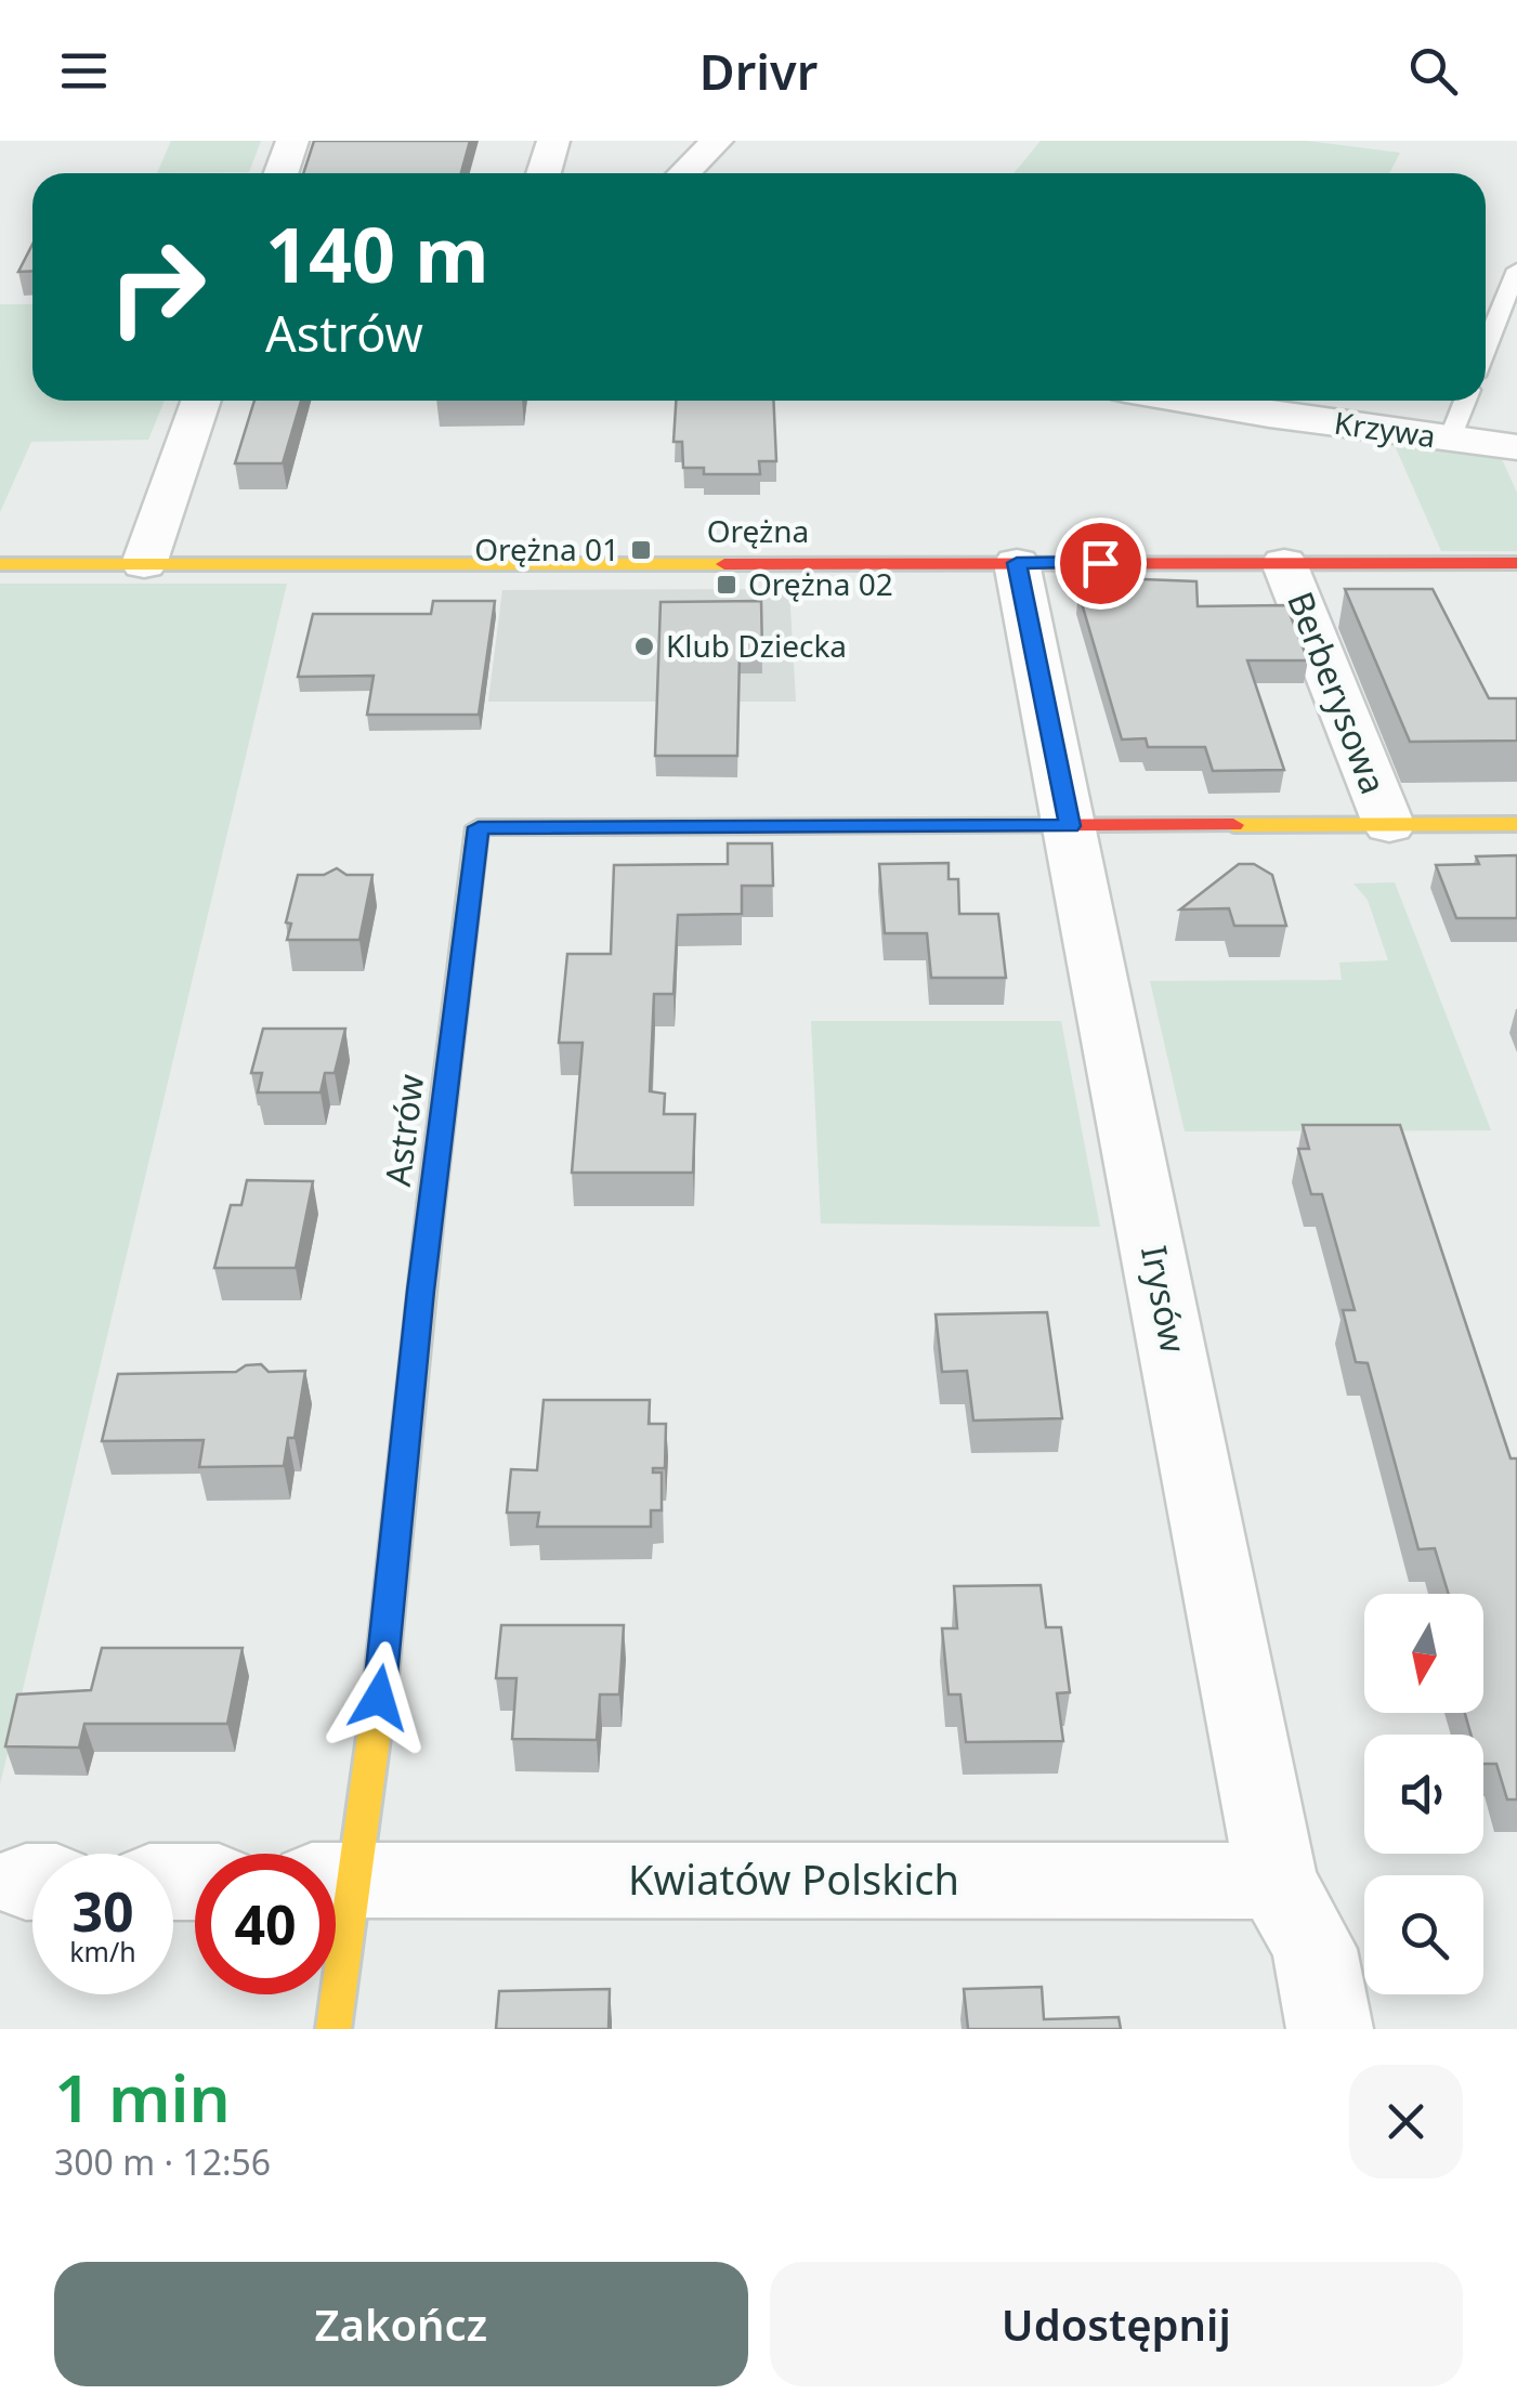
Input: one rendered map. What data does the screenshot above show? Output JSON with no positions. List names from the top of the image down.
{
  "streets": {
    "street": [
      "Krzywa",
      "Orężna",
      "Berberysowa",
      "Astrów",
      "Irysów",
      "Kwiatów Polskich"
    ]
  },
  "crossings": [
    ["Orężna", "Berberysowa"],
    ["Orężna", "Irysów"],
    ["Astrów", "Irysów"],
    ["Irysów", "Kwiatów Polskich"]
  ],
  "places": {
    "transit": ["Orężna 01", "Orężna 02"],
    "other": ["Klub Dziecka"]
  },
  "north": "bottom",
  "page": {
    "header": "Drivr",
    "turn": ["140 m", "Astrów"],
    "speed": "30 km/h",
    "limit": "40",
    "heading": ["1 min", "300 m · 12:56"],
    "buttons": ["Zakończ", "Udostępnij"]
  }
}
